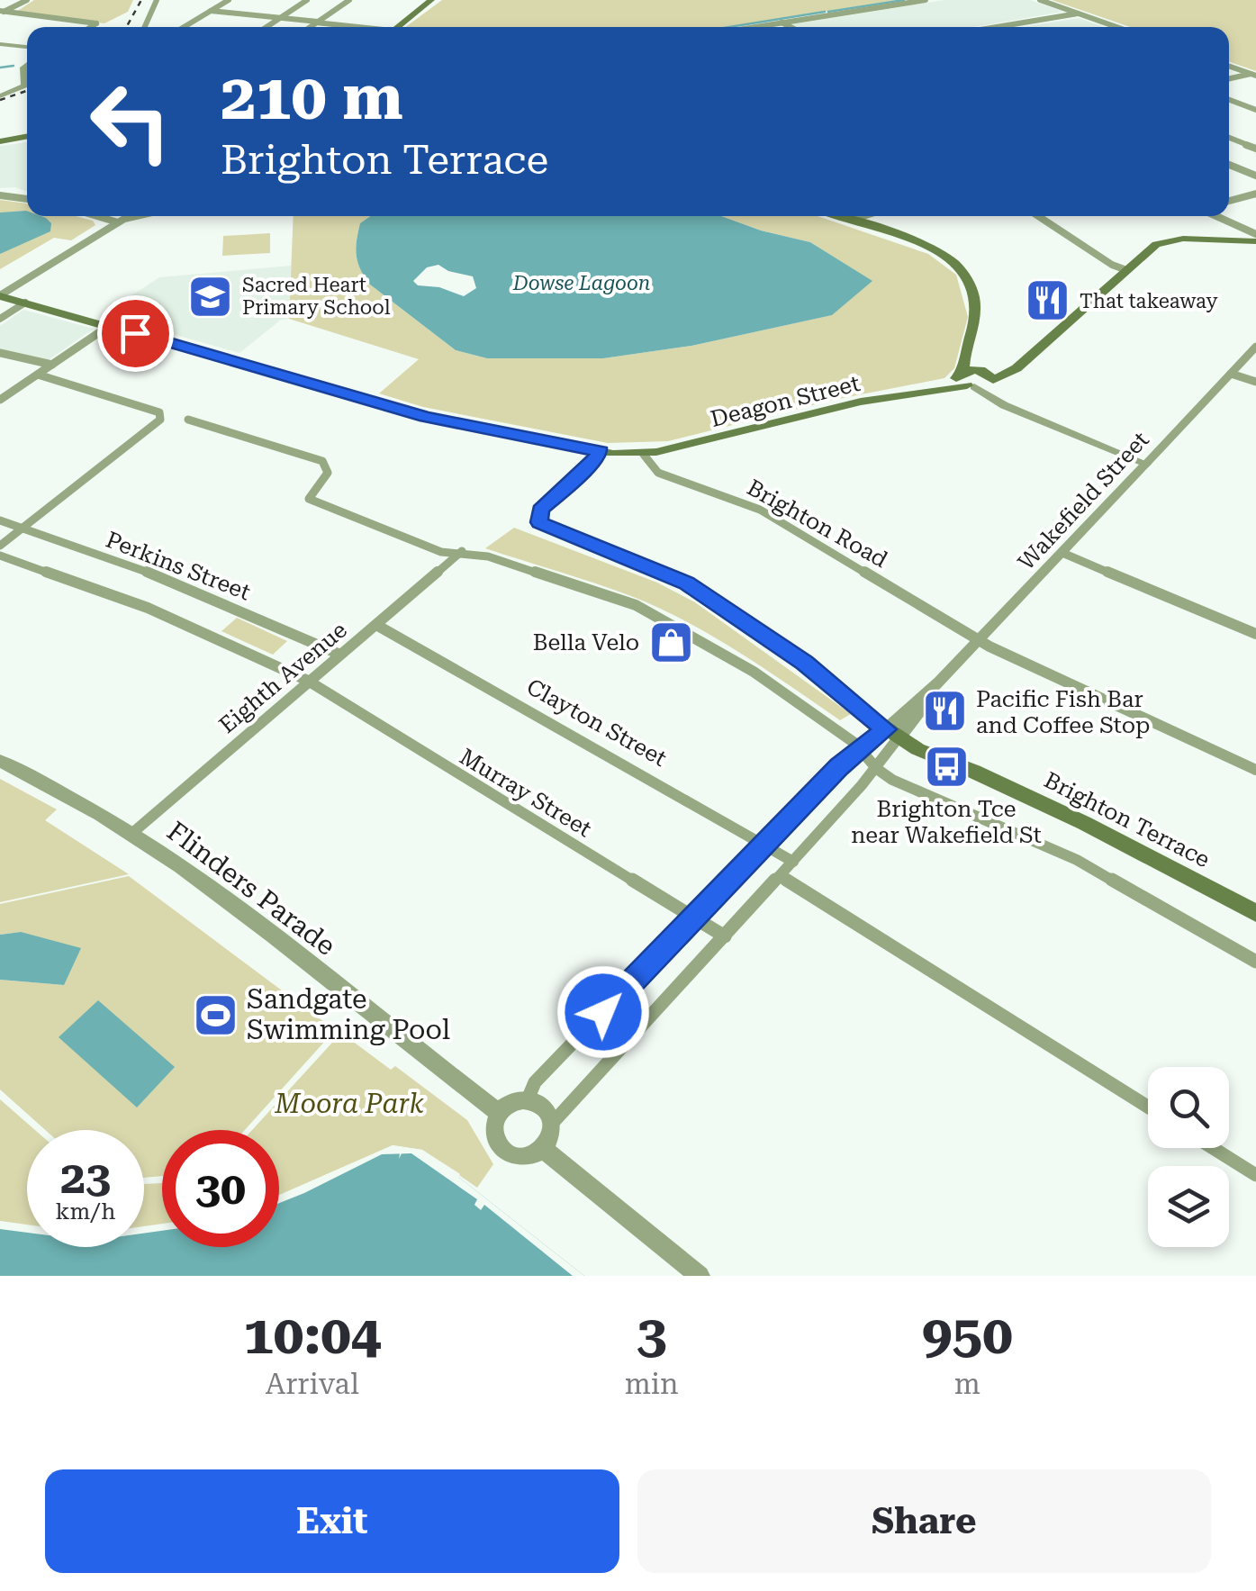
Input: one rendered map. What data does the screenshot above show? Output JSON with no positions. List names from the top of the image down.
{
  "streets": {
    "main road": ["Deagon Street", "Brighton Terrace"],
    "street": [
      "Wakefield Street",
      "Brighton Road",
      "Perkins Street",
      "Eighth Avenue",
      "Clayton Street",
      "Murray Street",
      "Flinders Parade"
    ]
  },
  "crossings": [
    ["Deagon Street", "Brighton Road"],
    ["Wakefield Street", "Brighton Road"],
    ["Wakefield Street", "Brighton Terrace"],
    ["Perkins Street", "Eighth Avenue"],
    ["Eighth Avenue", "Clayton Street"],
    ["Eighth Avenue", "Murray Street"],
    ["Eighth Avenue", "Flinders Parade"]
  ],
  "water": ["Dowse Lagoon"],
  "parks": ["Moora Park"],
  "places": {
    "school or university": ["Sacred Heart Primary School"],
    "restaurant": ["That takeaway", "Pacific Fish Bar and Coffee Stop"],
    "shop": ["Bella Velo"],
    "bus stop": ["Brighton Tce near Wakefield St"],
    "sports": ["Sandgate Swimming Pool"]
  },
  "page": {
    "turn": ["210 m", "Brighton Terrace"],
    "speed": "23 km/h",
    "limit": "30",
    "eta": [
      "10:04",
      "Arrival",
      "3",
      "min",
      "950",
      "m"
    ],
    "buttons": ["Exit", "Share"]
  }
}
